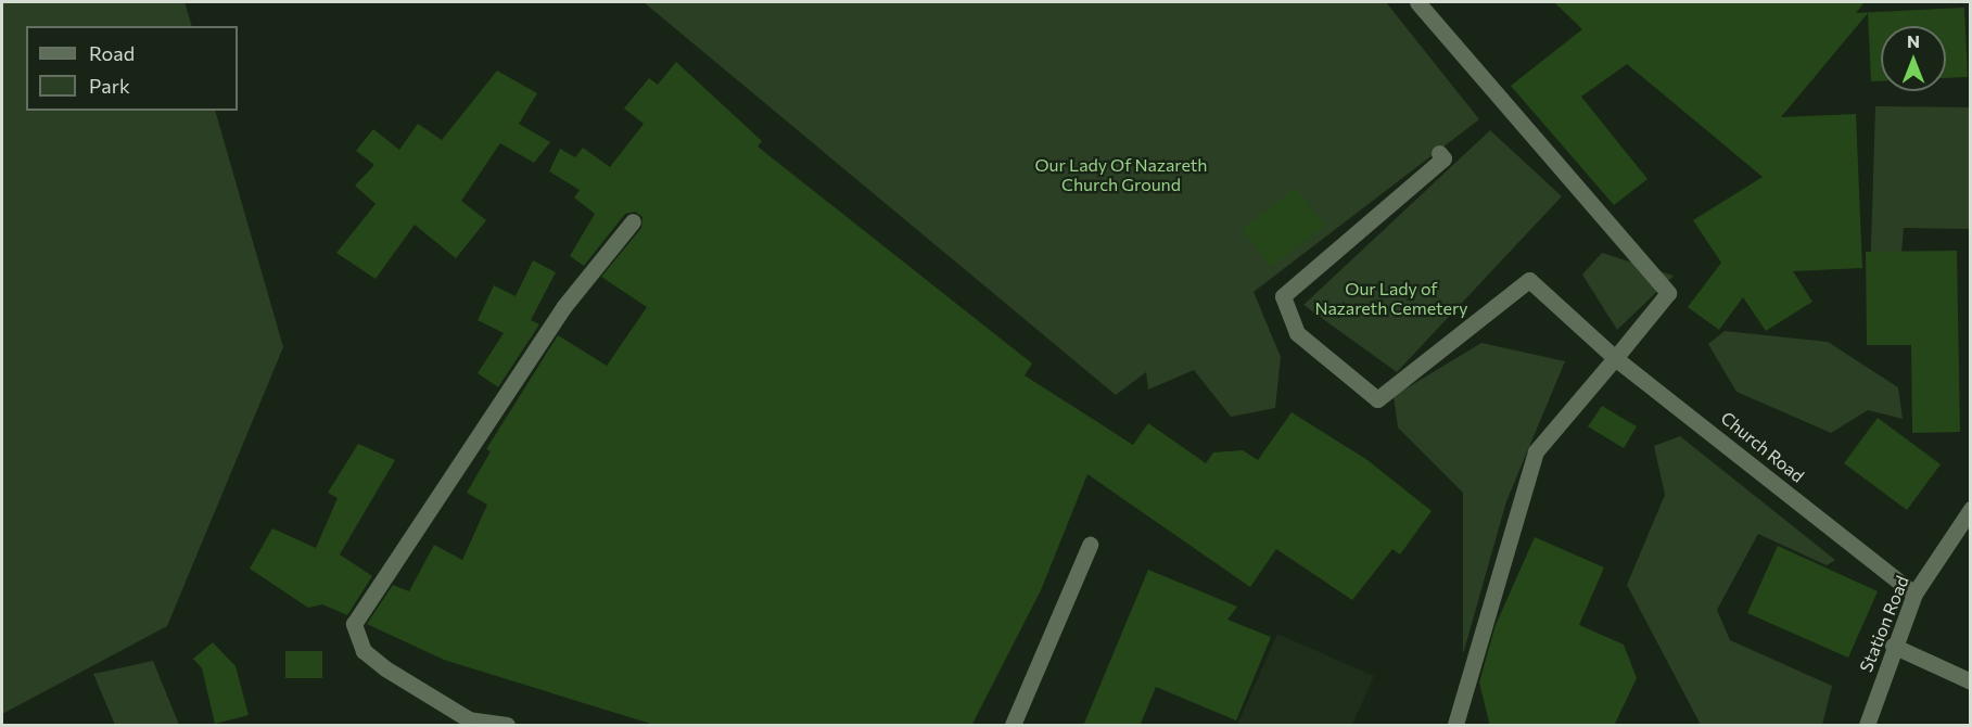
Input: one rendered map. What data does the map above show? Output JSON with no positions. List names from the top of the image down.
{
  "streets": {
    "street": ["Church Road", "Station Road"]
  },
  "crossings": [
    ["Church Road", "Station Road"]
  ],
  "parks": ["Our Lady Of Nazareth Church Ground", "Our Lady of Nazareth Cemetery"],
  "legend": ["Road", "Park"],
  "north": "top"
}
